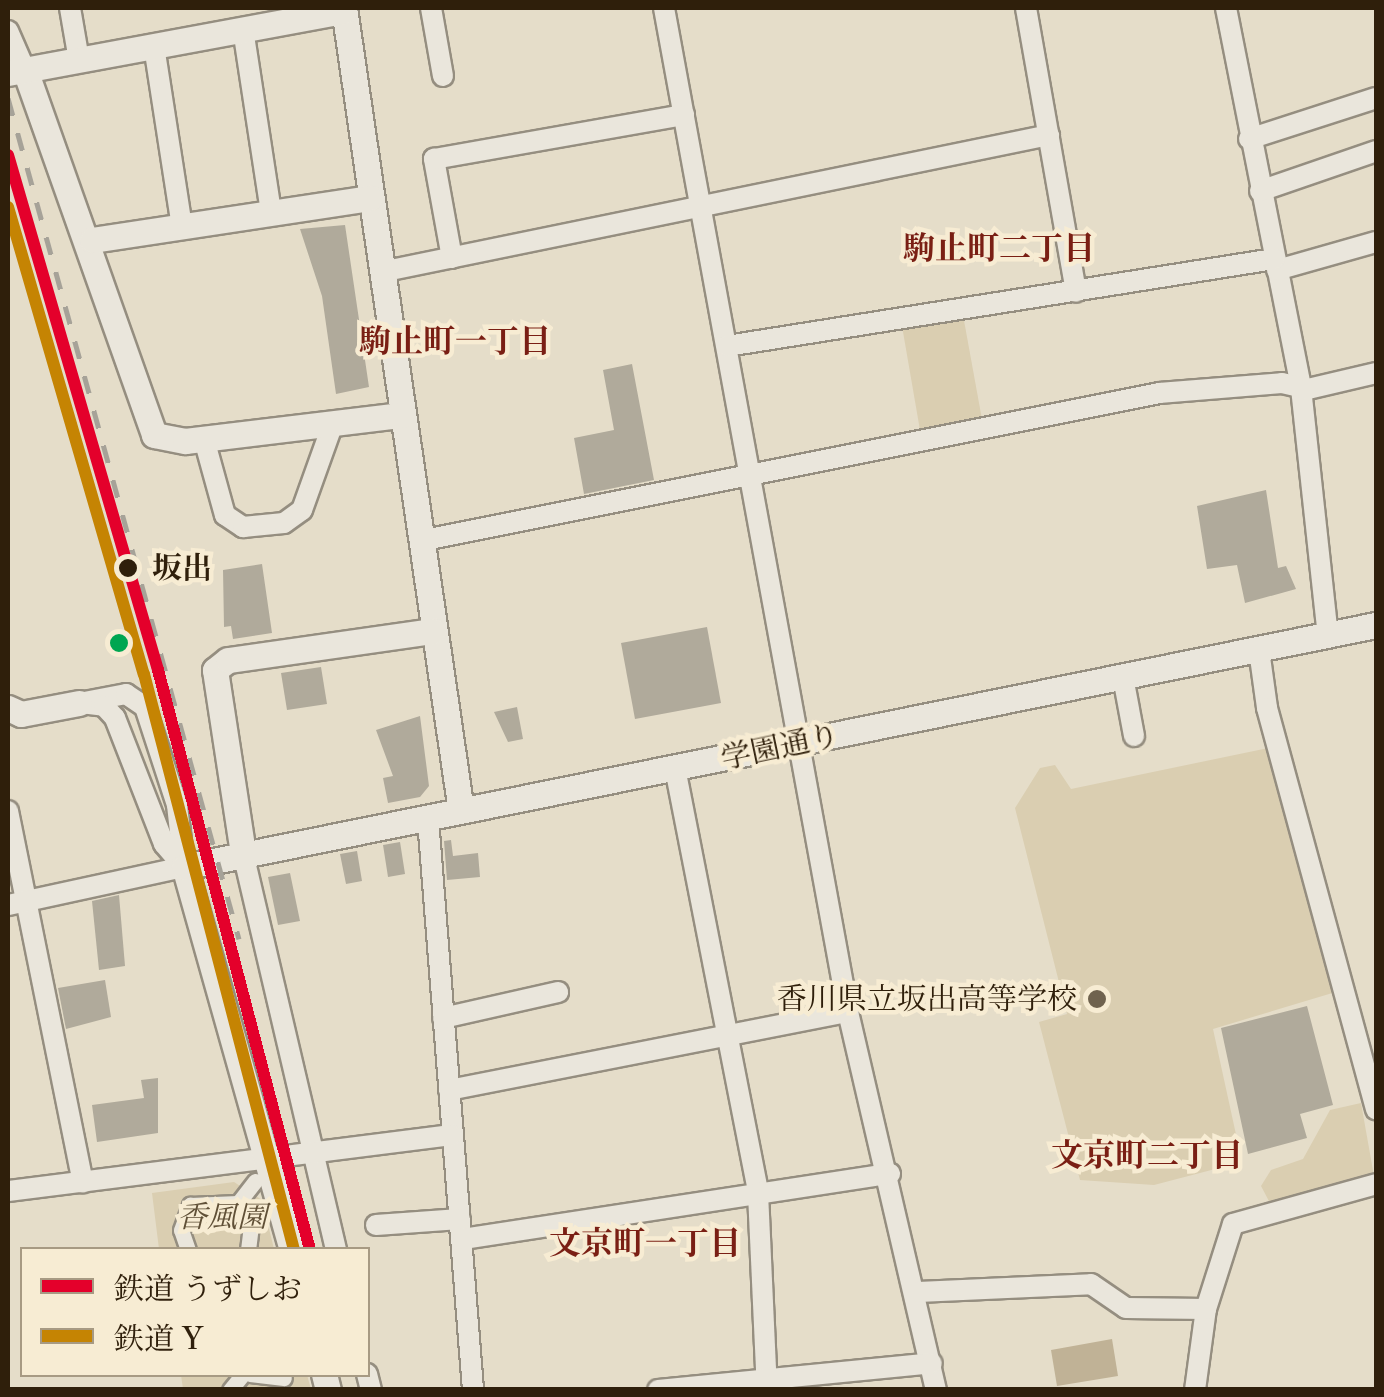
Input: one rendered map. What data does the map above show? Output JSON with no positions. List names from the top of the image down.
{
  "streets": {
    "street": ["学園通り"]
  },
  "districts": [
    "駒止町二丁目",
    "駒止町一丁目",
    "文京町二丁目",
    "文京町一丁目"
  ],
  "parks": ["香風園"],
  "places": ["坂出", "香川県立坂出高等学校"],
  "lines": ["rail line うずしお", "rail line Y"],
  "legend": ["鉄道 うずしお", "鉄道 Y"]
}
